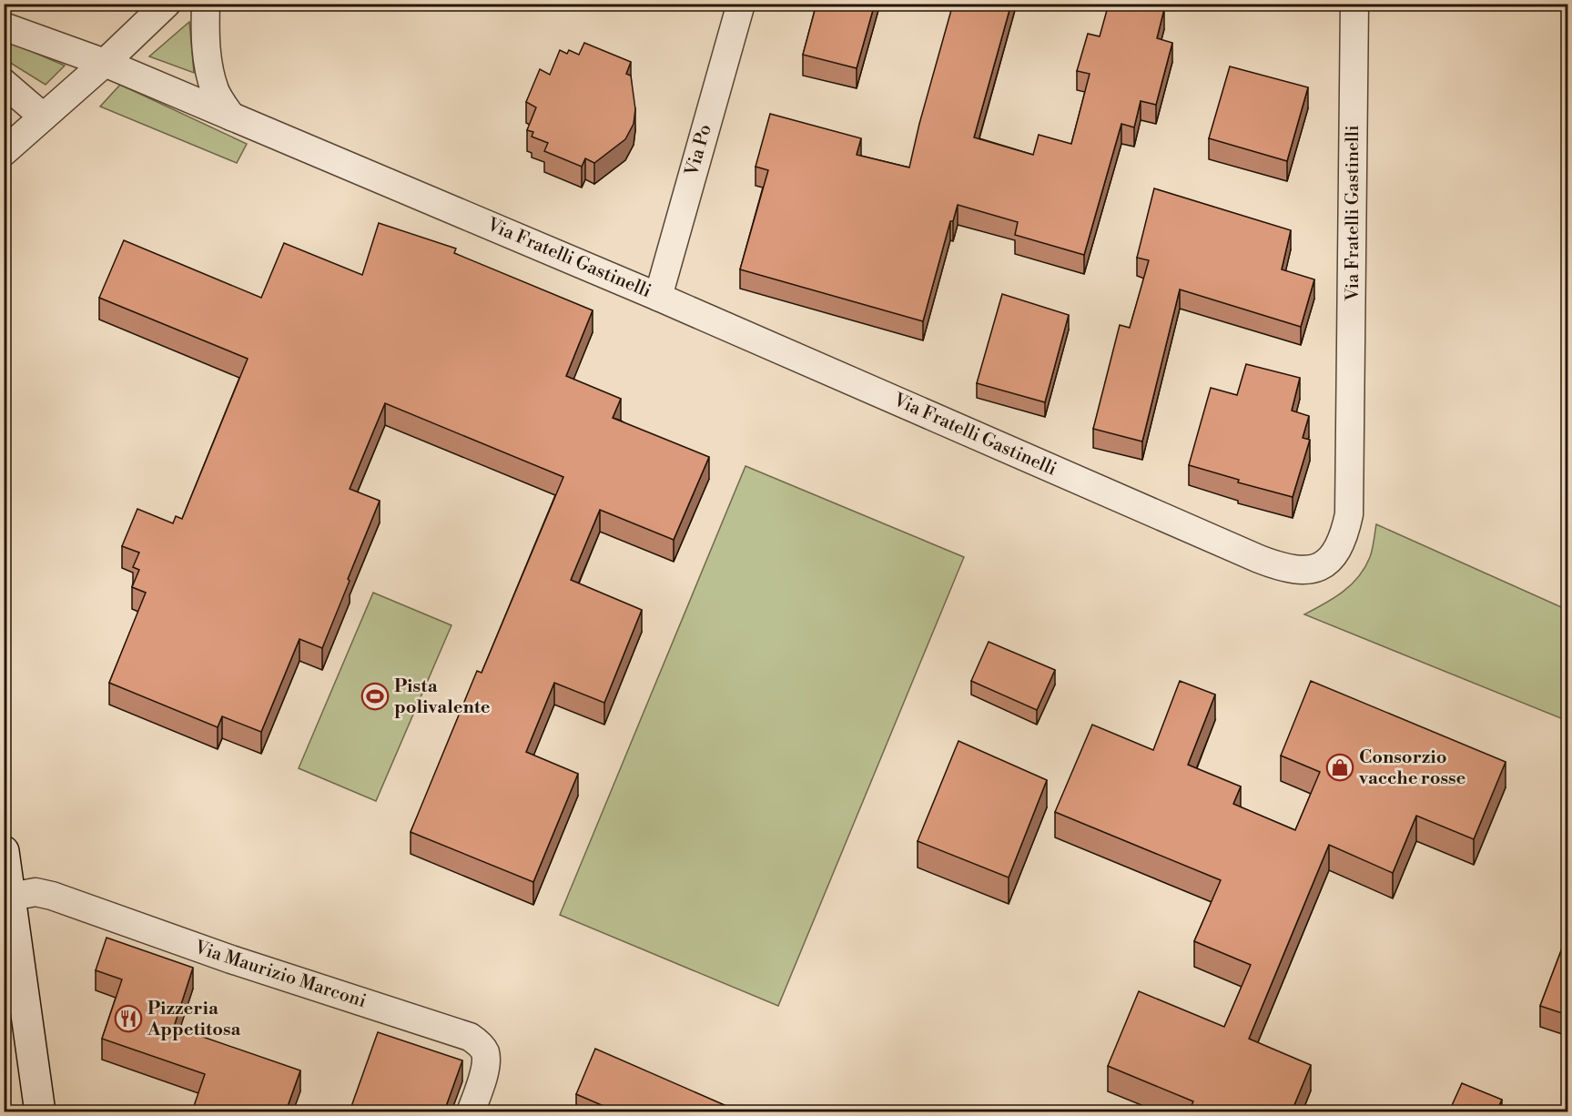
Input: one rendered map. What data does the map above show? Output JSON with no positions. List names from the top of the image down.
{
  "streets": {
    "street": ["Via Po", "Via Fratelli Gastinelli", "Via Maurizio Marconi"]
  },
  "crossings": [
    ["Via Po", "Via Fratelli Gastinelli"]
  ],
  "places": {
    "sports": ["Pista polivalente"],
    "shop": ["Consorzio vacche rosse"],
    "restaurant": ["Pizzeria Appetitosa"]
  }
}
